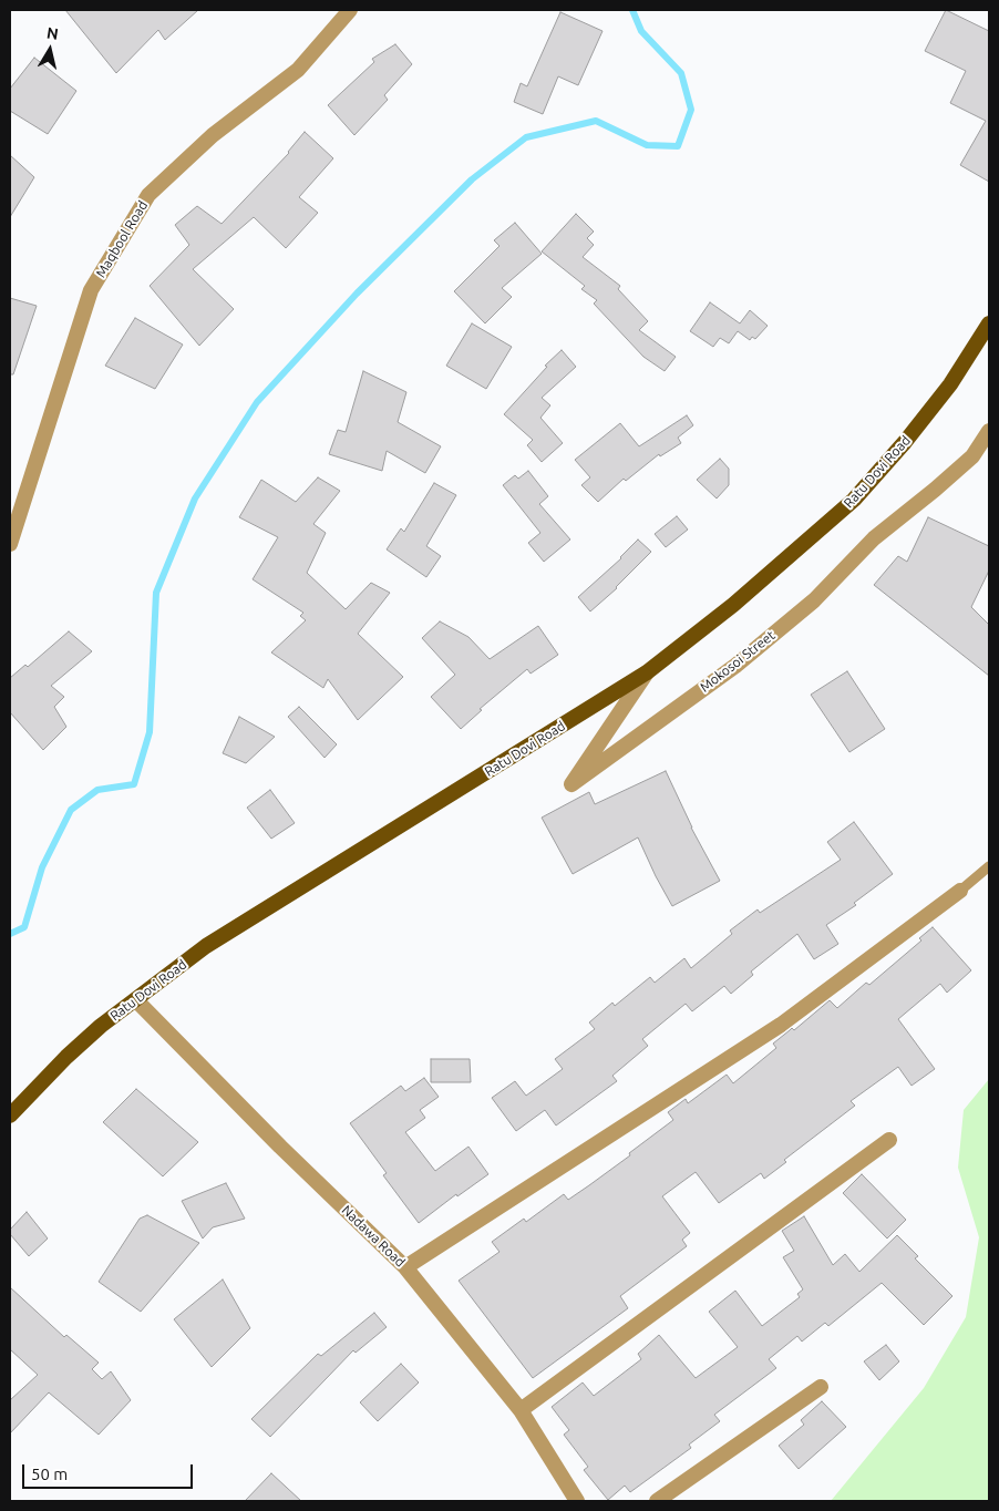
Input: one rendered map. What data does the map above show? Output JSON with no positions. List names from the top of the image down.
{
  "streets": {
    "main road": ["Ratu Dovi Road"],
    "street": ["Maqbool Road", "Mokosoi Street", "Nadawa Road"]
  },
  "crossings": [
    ["Ratu Dovi Road", "Mokosoi Street"],
    ["Ratu Dovi Road", "Nadawa Road"]
  ],
  "scale_bar": "50 m",
  "north": "top"
}
